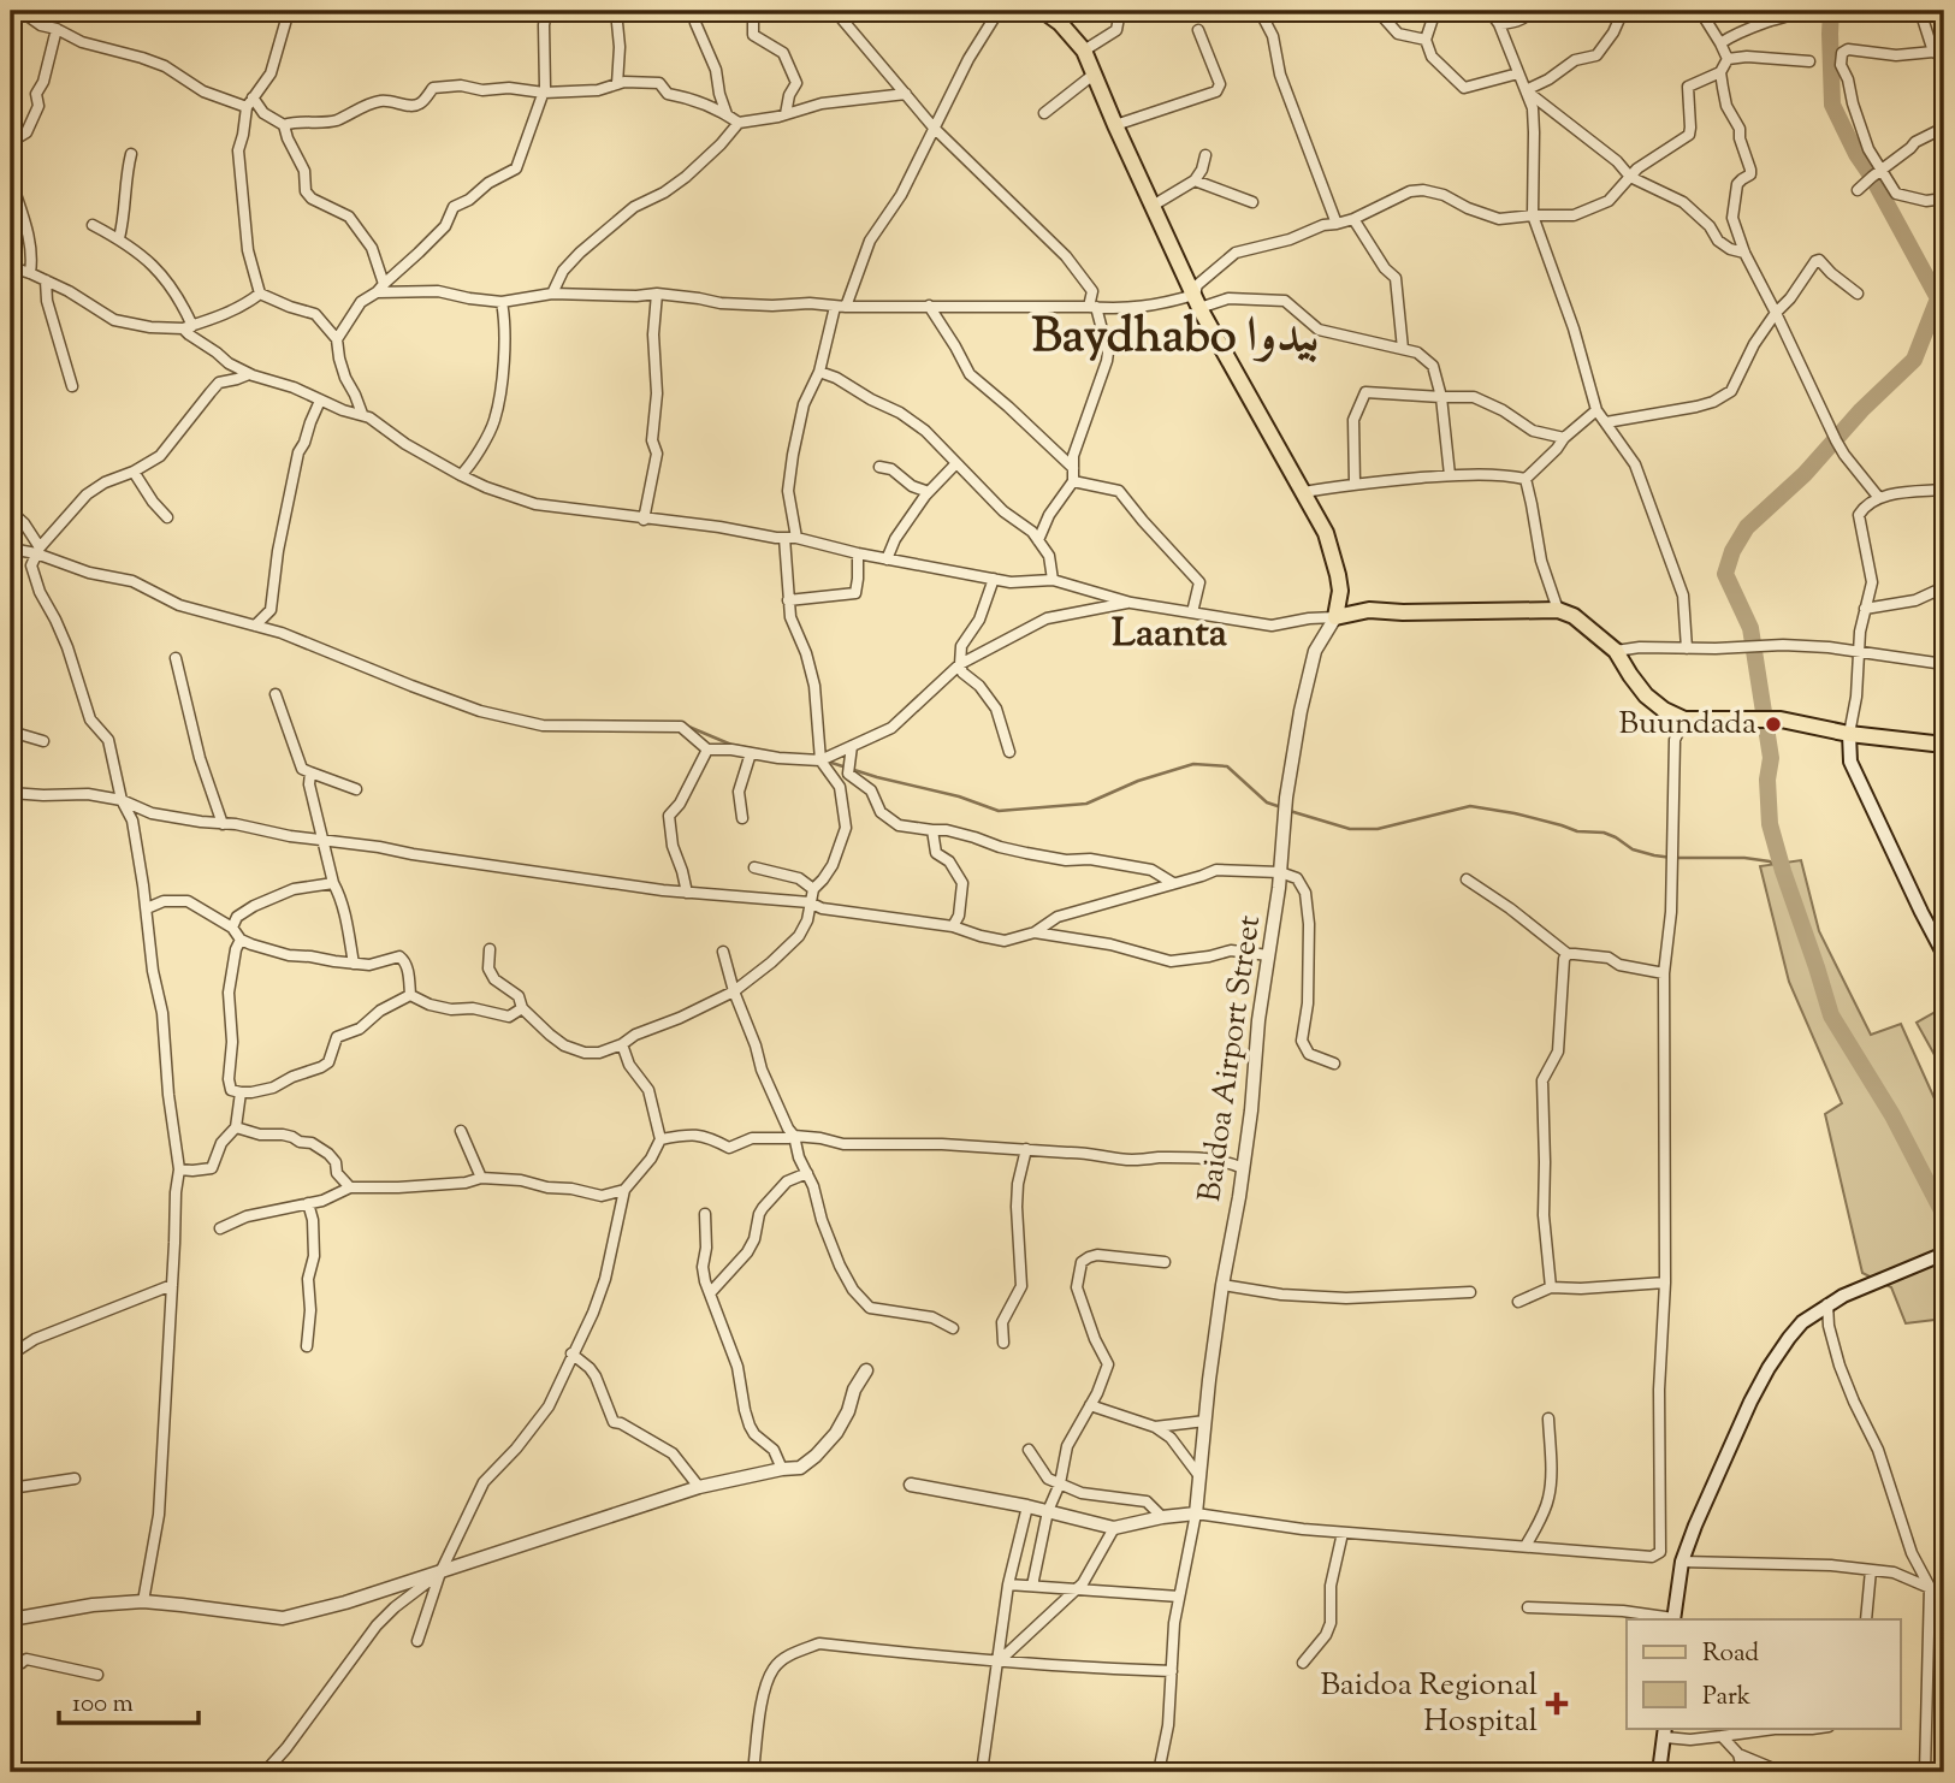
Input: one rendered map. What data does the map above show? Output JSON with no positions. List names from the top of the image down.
{
  "streets": {
    "street": ["Baidoa Airport Street"]
  },
  "districts": ["Baydhabo بيدوا", "Laanta"],
  "places": {
    "other": ["Buundada"],
    "health": ["Baidoa Regional Hospital"]
  },
  "legend": ["Road", "Park"],
  "scale_bar": "100 m"
}
